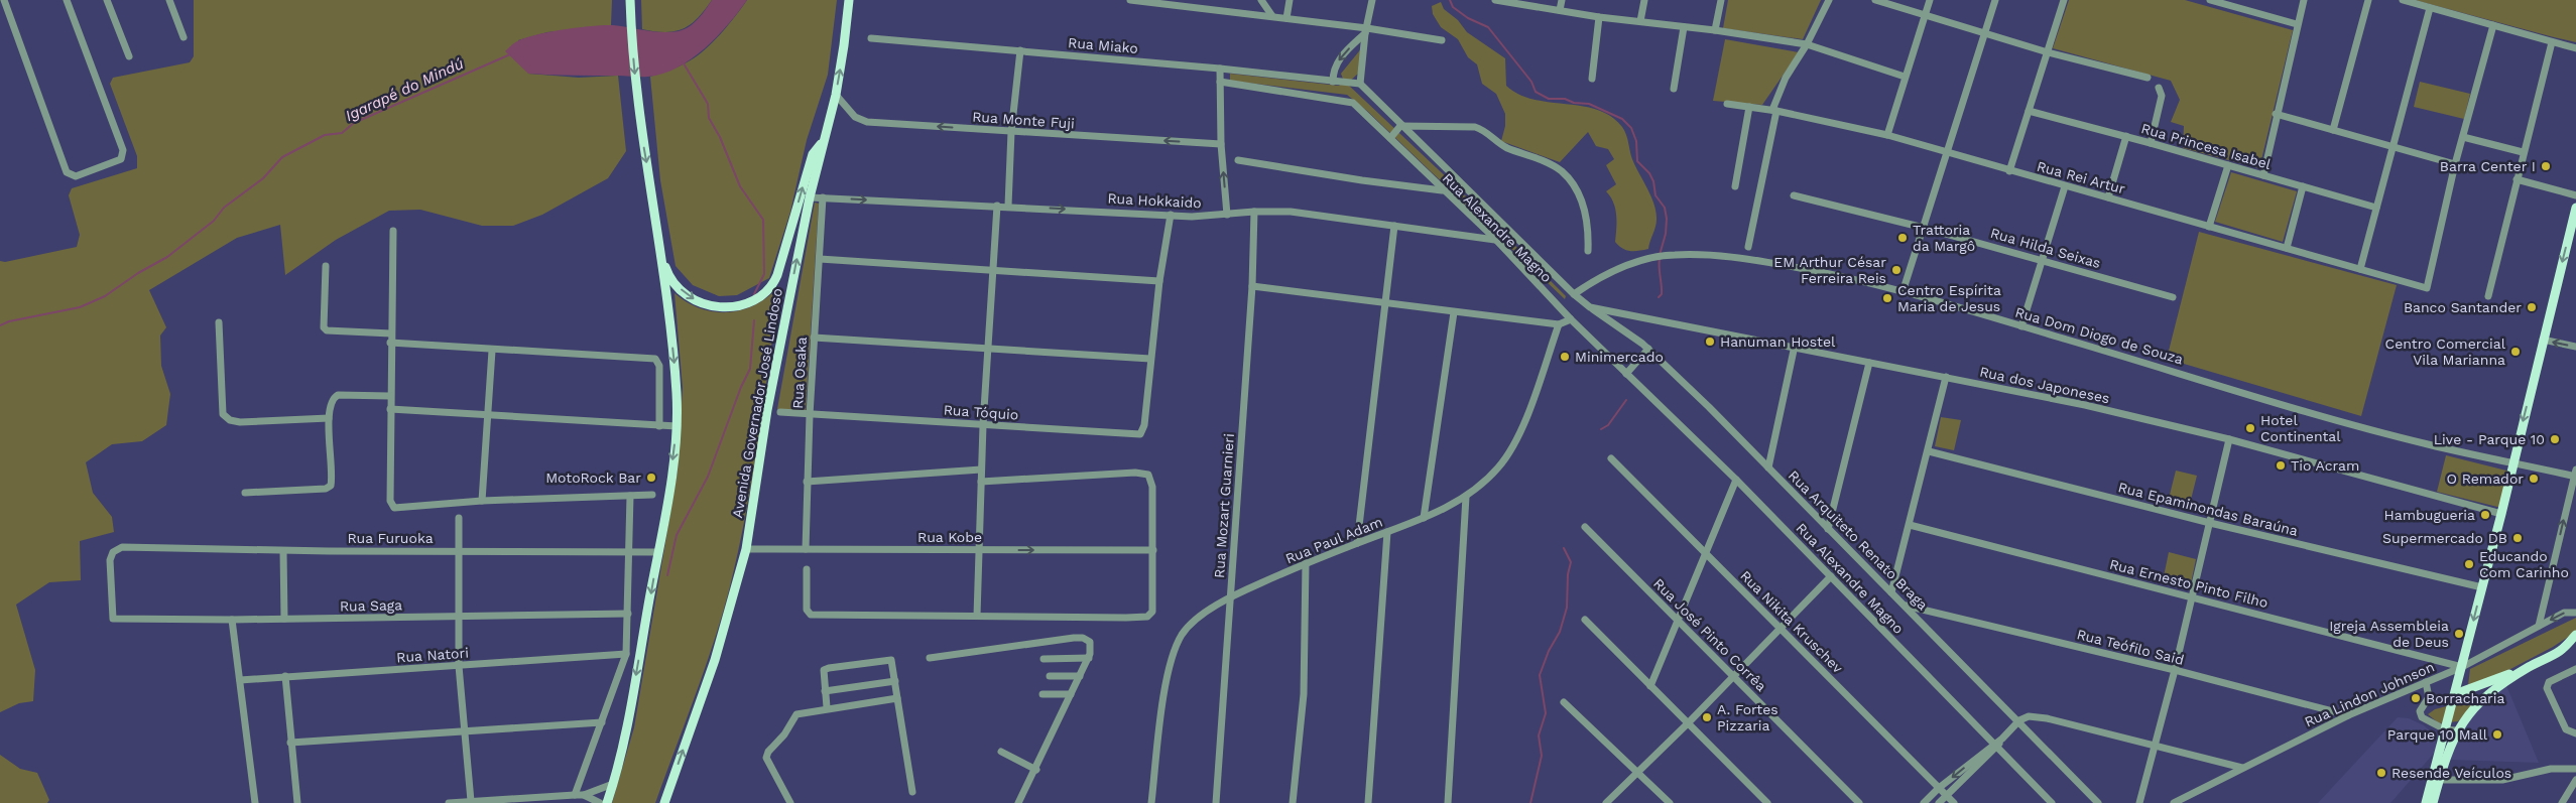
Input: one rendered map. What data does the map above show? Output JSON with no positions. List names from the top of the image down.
{
  "streets": {
    "main road": ["Avenida Governador José Lindoso"],
    "street": [
      "Rua Miako",
      "Rua Monte Fuji",
      "Rua Princesa Isabel",
      "Rua Rei Artur",
      "Rua Hokkaido",
      "Rua Alexandre Magno",
      "Rua Hilda Seixas",
      "Rua Dom Diogo de Souza",
      "Rua Osaka",
      "Rua dos Japoneses",
      "Rua Tóquio",
      "Rua Mozart Guarnieri",
      "Rua Epaminondas Baraúna",
      "Rua Kobe",
      "Rua Furuoka",
      "Rua Paul Adam",
      "Rua Arquiteto Renato Braga",
      "Rua Ernesto Pinto Filho",
      "Rua Saga",
      "Rua Nikita Kruschev",
      "Rua José Pinto Corrêa",
      "Rua Teófilo Said",
      "Rua Natori",
      "Rua Lindon Johnson"
    ]
  },
  "crossings": [
    ["Rua Monte Fuji", "Avenida Governador José Lindoso"],
    ["Rua Hokkaido", "Rua Alexandre Magno"],
    ["Rua Hokkaido", "Rua Osaka"],
    ["Rua Hokkaido", "Avenida Governador José Lindoso"],
    ["Rua Hokkaido", "Rua Mozart Guarnieri"],
    ["Rua Dom Diogo de Souza", "Rua dos Japoneses"],
    ["Rua Osaka", "Rua Tóquio"],
    ["Rua Osaka", "Rua Kobe"],
    ["Rua dos Japoneses", "Rua Arquiteto Renato Braga"],
    ["Avenida Governador José Lindoso", "Rua Kobe"],
    ["Rua Mozart Guarnieri", "Rua Paul Adam"],
    ["Rua Furuoka", "Rua Saga"],
    ["Rua Arquiteto Renato Braga", "Rua Teófilo Said"],
    ["Rua Ernesto Pinto Filho", "Rua Lindon Johnson"],
    ["Rua Teófilo Said", "Rua Lindon Johnson"]
  ],
  "one_way": [
    "Rua Monte Fuji",
    "Rua Hokkaido",
    "Avenida Governador José Lindoso",
    "Rua Kobe"
  ],
  "water": ["Igarapé do Mindú"],
  "places": [
    "Barra Center I",
    "Trattoria da Margô",
    "EM Arthur César Ferreira Reis",
    "Centro Espírita Maria de Jesus",
    "Banco Santander",
    "Hanuman Hostel",
    "Centro Comercial Vila Marianna",
    "Minimercado",
    "Hotel Continental",
    "Live - Parque 10",
    "Tio Acram",
    "MotoRock Bar",
    "O Remador",
    "Hambugueria",
    "Supermercado DB",
    "Educando Com Carinho",
    "Igreja Assembleia de Deus",
    "Borracharia",
    "A. Fortes Pizzaria",
    "Parque 10 Mall",
    "Resende Veículos"
  ]
}
